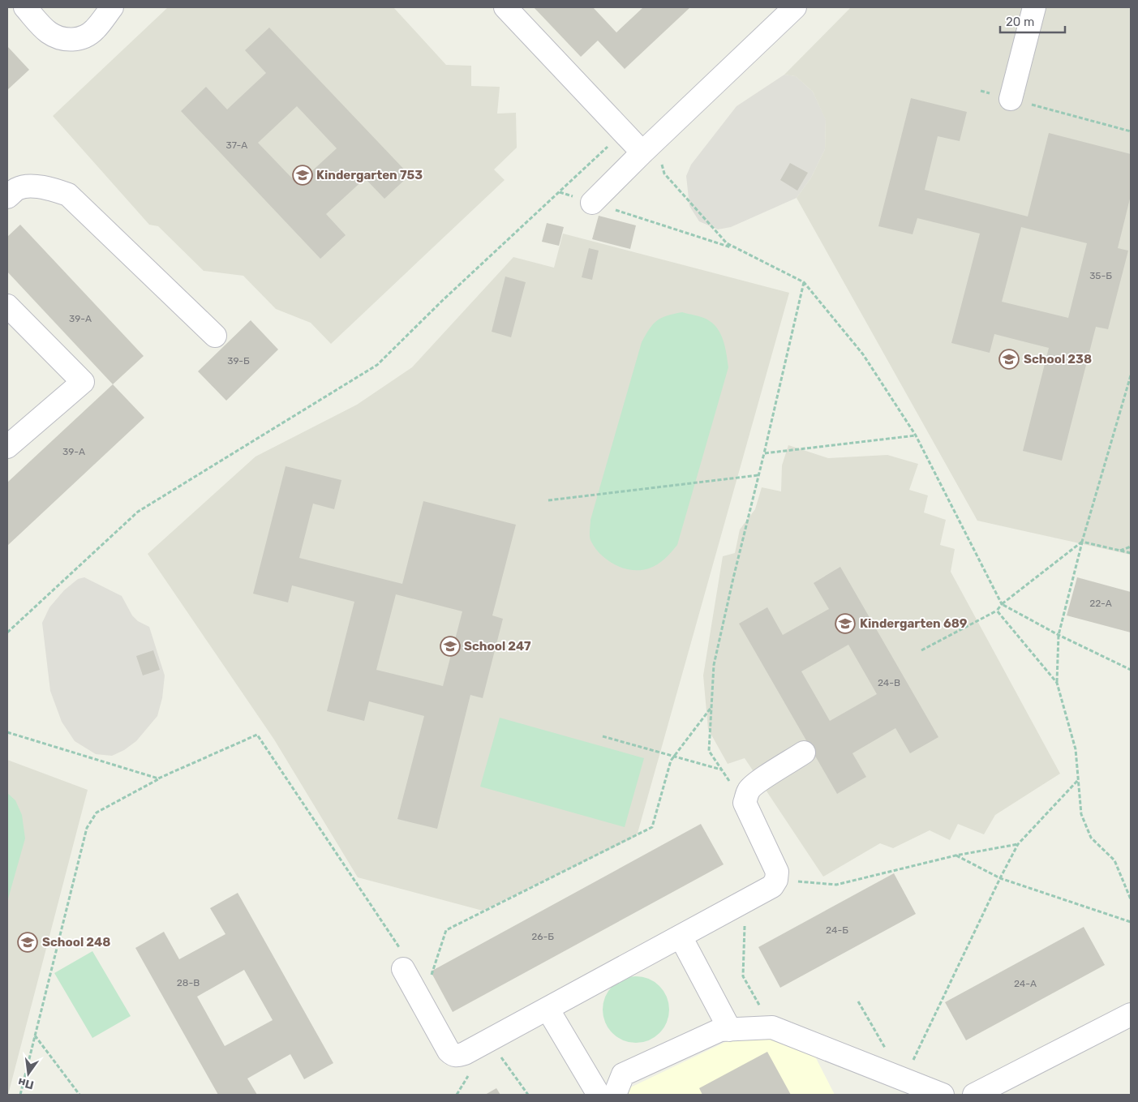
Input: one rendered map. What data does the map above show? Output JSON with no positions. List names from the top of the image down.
{
  "places": {
    "school or university": [
      "Kindergarten 753",
      "School 238",
      "Kindergarten 689",
      "School 247",
      "School 248"
    ]
  },
  "house_numbers": [
    "37-А",
    "35-Б",
    "39-А",
    "39-Б",
    "39-А",
    "22-А",
    "24-В",
    "24-Б",
    "26-Б",
    "28-В",
    "24-А"
  ],
  "scale_bar": "20 m",
  "north": "bottom"
}
